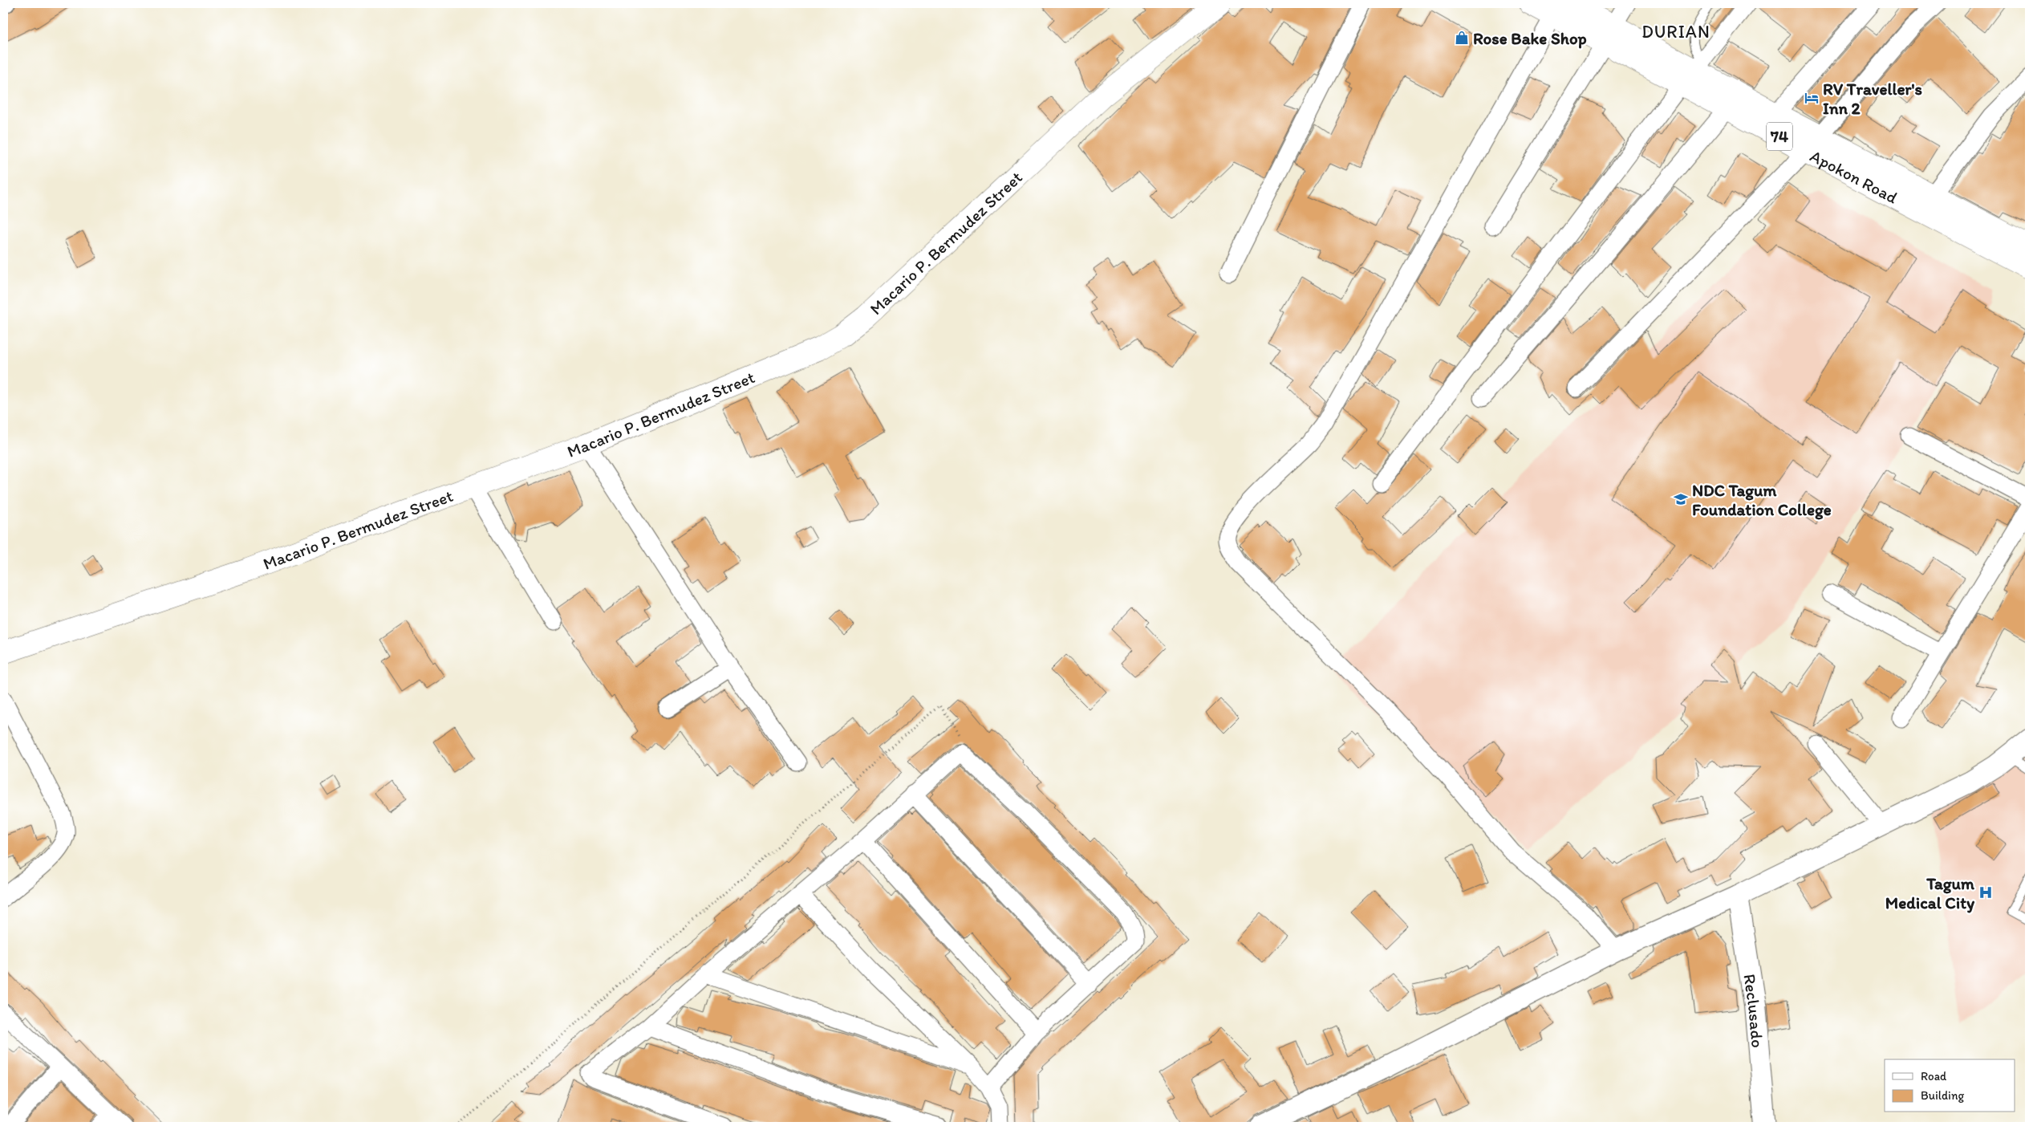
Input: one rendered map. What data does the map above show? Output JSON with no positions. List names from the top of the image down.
{
  "streets": {
    "main road": ["74", "Apokon Road", "Macario P. Bermudez Street"],
    "street": ["Reclusado"]
  },
  "districts": ["DURIAN"],
  "places": {
    "shop": ["Rose Bake Shop"],
    "hotel": ["RV Traveller's Inn 2"],
    "school or university": ["NDC Tagum Foundation College"],
    "hospital": ["Tagum Medical City"]
  },
  "legend": ["Road", "Building"]
}
